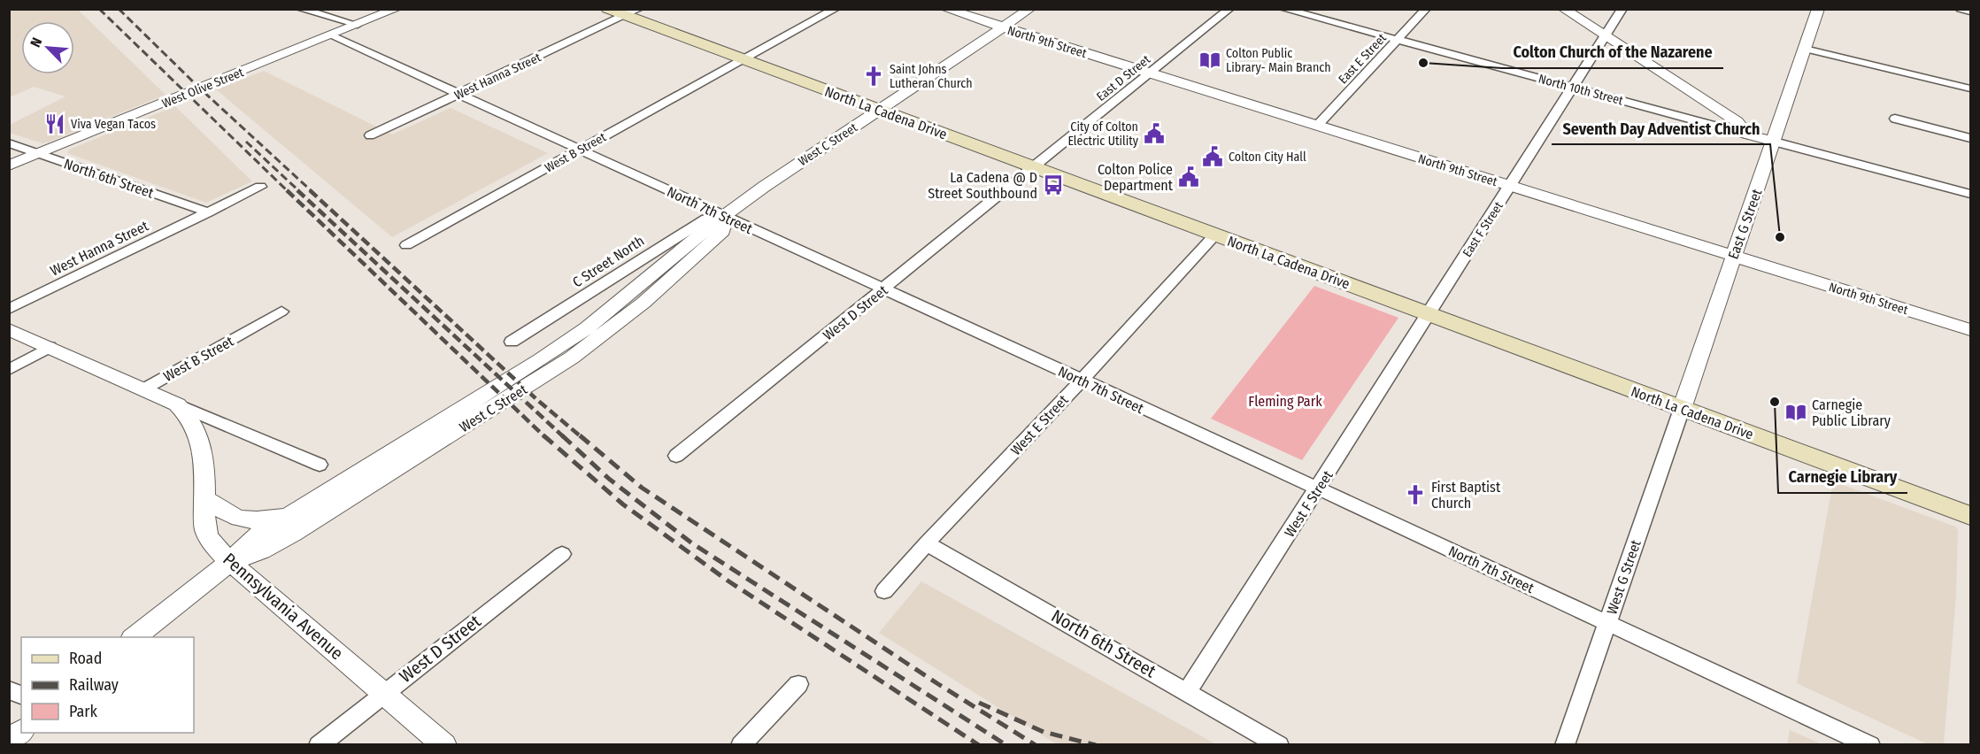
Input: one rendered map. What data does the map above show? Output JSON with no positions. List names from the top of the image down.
{
  "streets": {
    "main road": ["North La Cadena Drive"],
    "street": [
      "North 9th Street",
      "East E Street",
      "West Hanna Street",
      "East D Street",
      "West Olive Street",
      "North 10th Street",
      "West C Street",
      "West B Street",
      "North 6th Street",
      "North 7th Street",
      "East G Street",
      "East F Street",
      "C Street North",
      "West D Street",
      "West E Street",
      "West F Street",
      "West G Street",
      "Pennsylvania Avenue"
    ]
  },
  "crossings": [
    ["North 9th Street", "East E Street"],
    ["North 9th Street", "East D Street"],
    ["North 9th Street", "West C Street"],
    ["North 9th Street", "East G Street"],
    ["North 9th Street", "East F Street"],
    ["East E Street", "North 10th Street"],
    ["West Hanna Street", "North La Cadena Drive"],
    ["West Hanna Street", "North 6th Street"],
    ["West Hanna Street", "North 7th Street"],
    ["East D Street", "North La Cadena Drive"],
    ["East D Street", "West D Street"],
    ["West Olive Street", "North 6th Street"],
    ["West Olive Street", "North 7th Street"],
    ["North 10th Street", "East G Street"],
    ["North 10th Street", "East F Street"],
    ["North La Cadena Drive", "West C Street"],
    ["North La Cadena Drive", "West B Street"],
    ["North La Cadena Drive", "East G Street"],
    ["North La Cadena Drive", "East F Street"],
    ["North La Cadena Drive", "West D Street"],
    ["North La Cadena Drive", "West E Street"],
    ["North La Cadena Drive", "West F Street"],
    ["North La Cadena Drive", "West G Street"],
    ["West C Street", "North 7th Street"],
    ["West C Street", "C Street North"],
    ["West C Street", "Pennsylvania Avenue"],
    ["West B Street", "North 7th Street"],
    ["West B Street", "Pennsylvania Avenue"],
    ["North 6th Street", "West E Street"],
    ["North 6th Street", "West F Street"],
    ["North 7th Street", "C Street North"],
    ["North 7th Street", "West D Street"],
    ["North 7th Street", "West E Street"],
    ["North 7th Street", "West F Street"],
    ["North 7th Street", "West G Street"],
    ["East G Street", "West G Street"],
    ["East F Street", "West F Street"],
    ["West D Street", "Pennsylvania Avenue"]
  ],
  "parks": ["Fleming Park"],
  "places": {
    "library": ["Colton Public Library- Main Branch", "Carnegie Public Library"],
    "other": ["Colton Church of the Nazarene", "Seventh Day Adventist Church", "Carnegie Library"],
    "church": ["Saint Johns Lutheran Church", "First Baptist Church"],
    "restaurant": ["Viva Vegan Tacos"],
    "public building": ["City of Colton Electric Utility", "Colton City Hall", "Colton Police Department"],
    "bus stop": ["La Cadena @ D Street Southbound"]
  },
  "legend": ["Road", "Railway", "Park"],
  "north": "top left"
}
